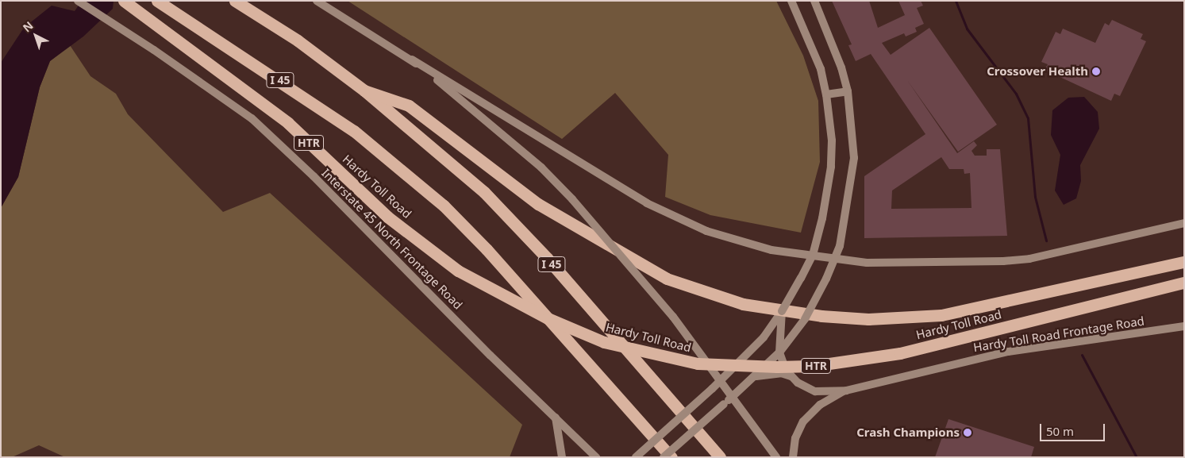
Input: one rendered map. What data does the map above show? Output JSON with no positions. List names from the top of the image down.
{
  "streets": {
    "highway": ["I 45", "HTR", "Hardy Toll Road"],
    "main road": ["Interstate 45 North Frontage Road", "Hardy Toll Road Frontage Road"]
  },
  "crossings": [
    ["I 45", "Hardy Toll Road"]
  ],
  "places": ["Crossover Health", "Crash Champions"],
  "scale_bar": "50 m",
  "north": "top left"
}
